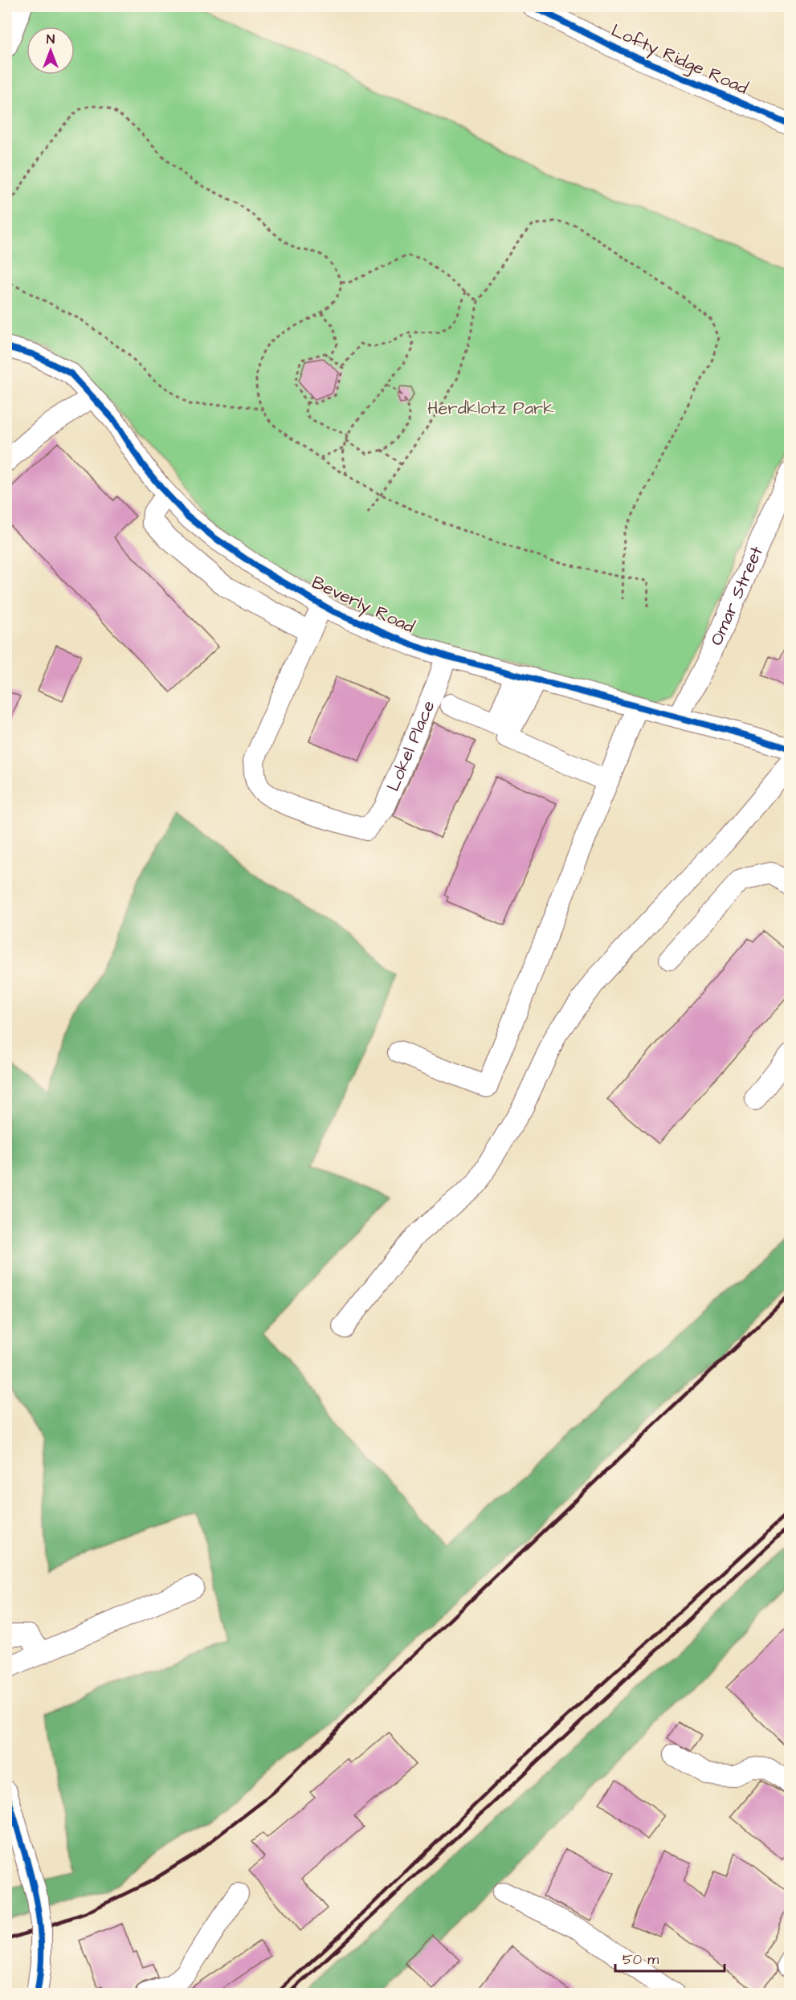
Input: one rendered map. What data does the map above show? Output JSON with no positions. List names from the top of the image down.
{
  "streets": {
    "street": [
      "Lofty Ridge Road",
      "Omar Street",
      "Beverly Road",
      "Lokel Place"
    ]
  },
  "crossings": [
    ["Omar Street", "Beverly Road"],
    ["Beverly Road", "Lokel Place"]
  ],
  "parks": ["Herdklotz Park"],
  "scale_bar": "50 m",
  "north": "top"
}
